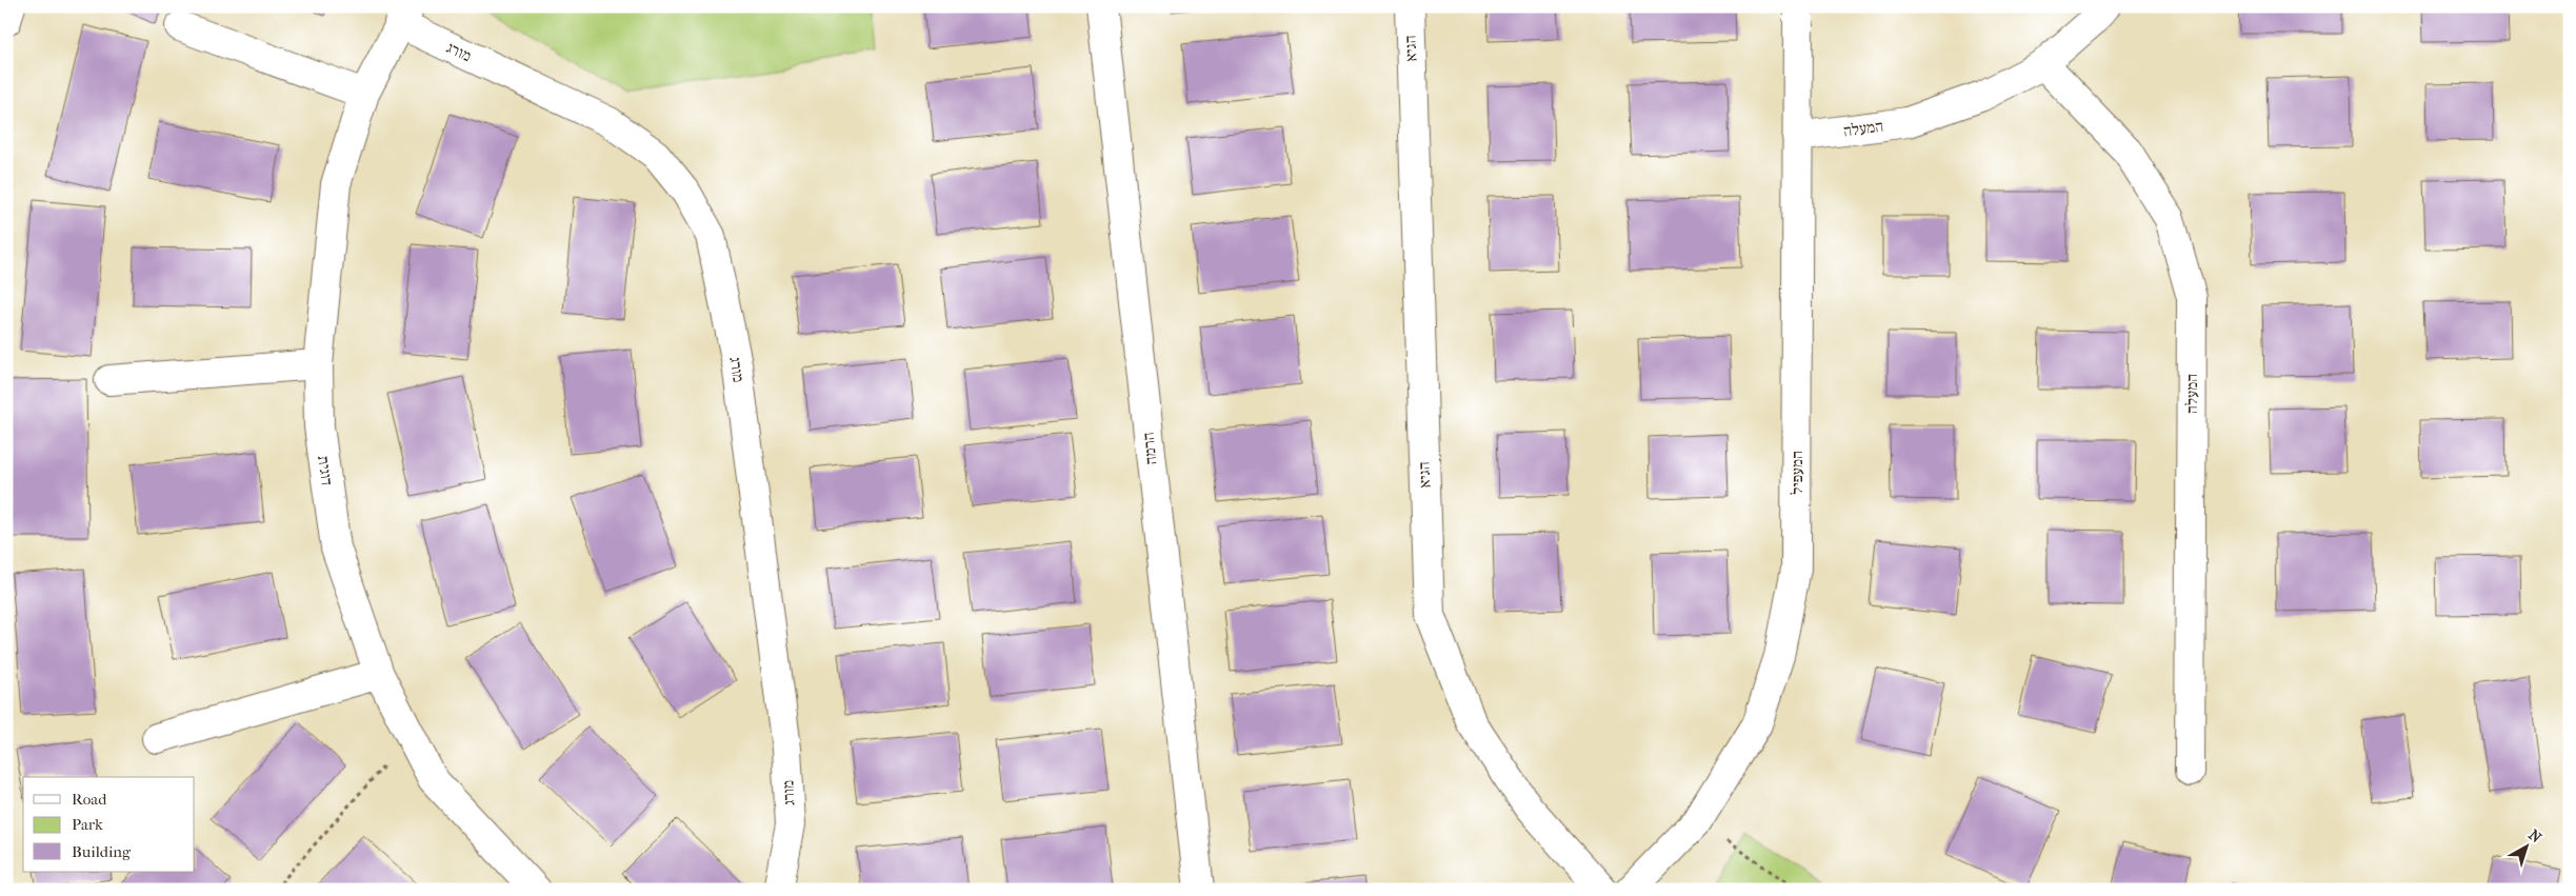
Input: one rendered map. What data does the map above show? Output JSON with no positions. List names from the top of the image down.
{
  "streets": {
    "street": [
      "הגיא",
      "מורג",
      "המעלה",
      "הרמה",
      "דוגית",
      "המעפיל"
    ]
  },
  "crossings": [
    ["מורג", "דוגית"],
    ["המעלה", "המעפיל"]
  ],
  "legend": ["Road", "Park", "Building"],
  "north": "top right"
}
